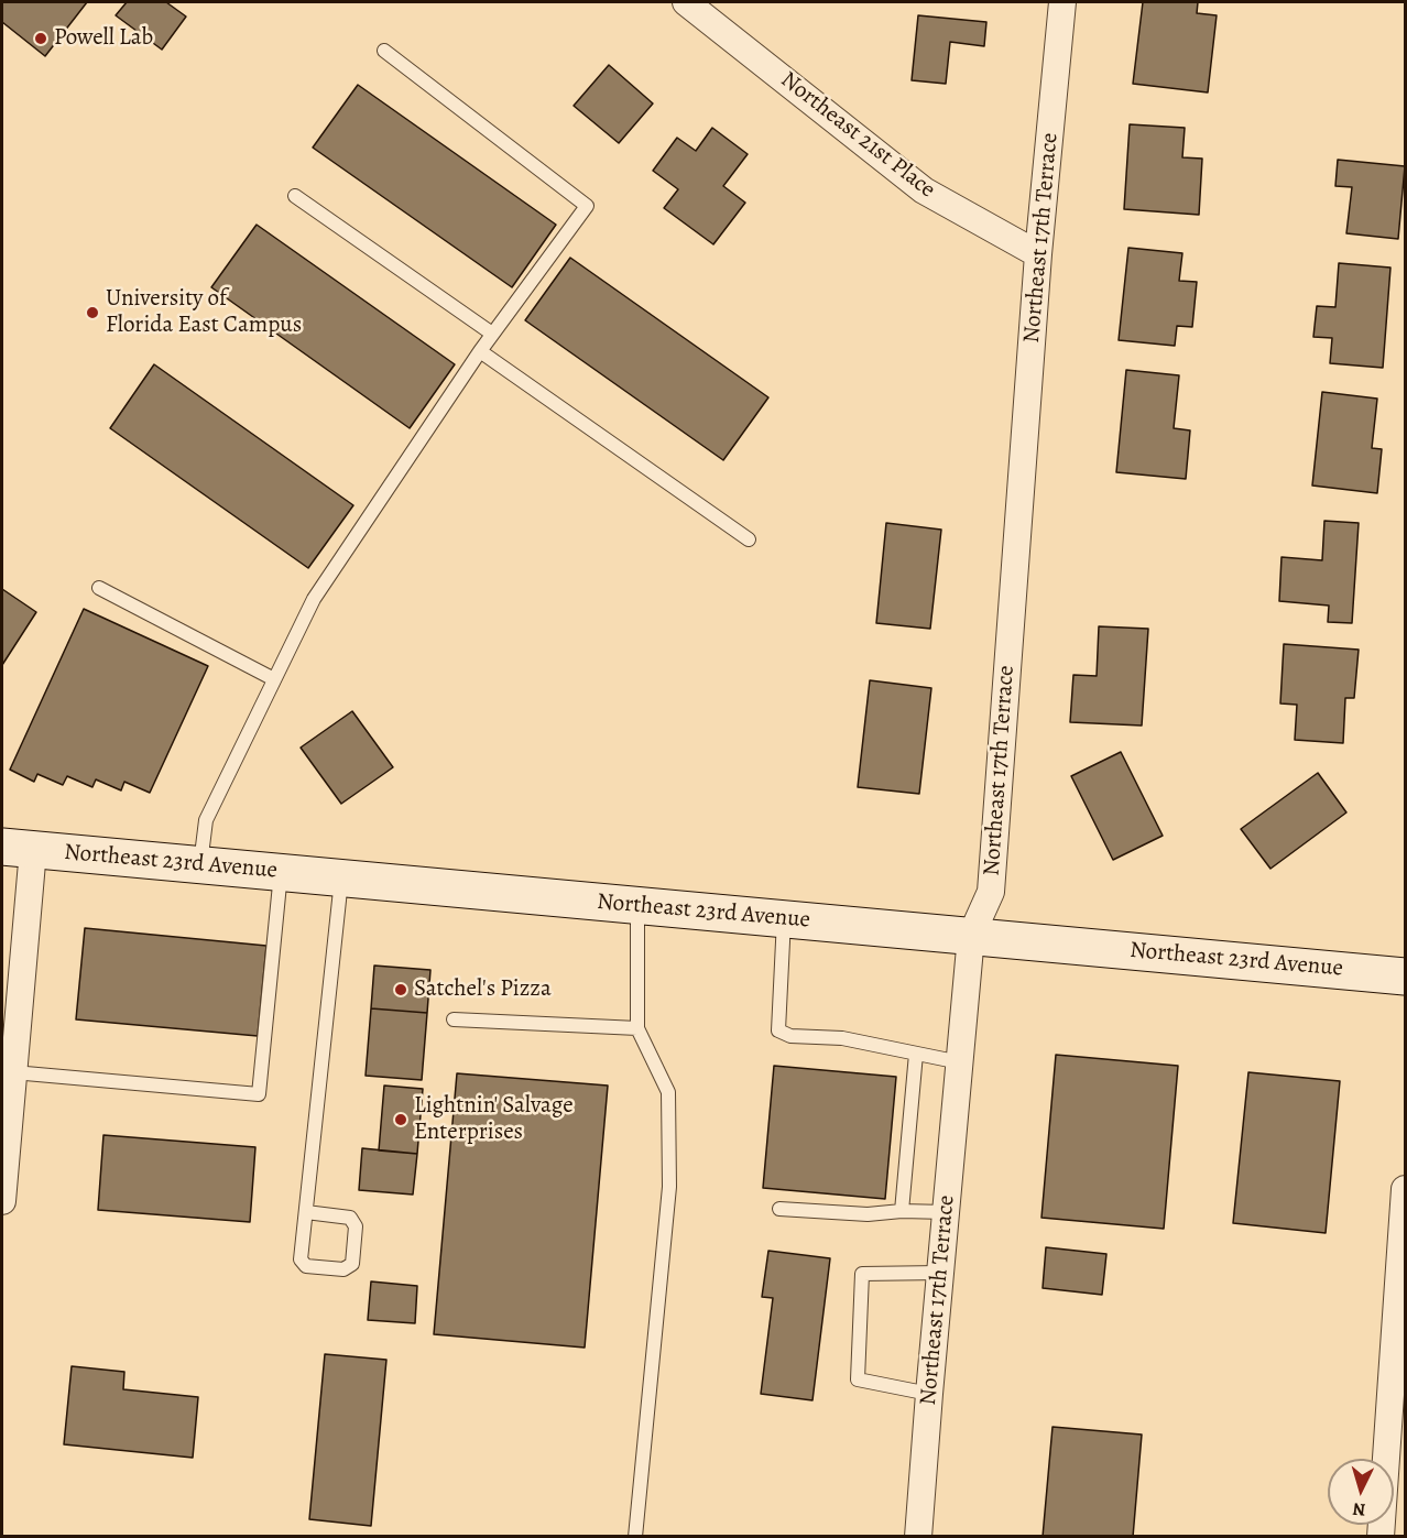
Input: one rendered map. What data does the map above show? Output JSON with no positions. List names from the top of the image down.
{
  "streets": {
    "main road": ["Northeast 23rd Avenue"],
    "street": ["Northeast 21st Place", "Northeast 17th Terrace"]
  },
  "crossings": [
    ["Northeast 21st Place", "Northeast 17th Terrace"],
    ["Northeast 17th Terrace", "Northeast 23rd Avenue"]
  ],
  "places": [
    "Powell Lab",
    "University of Florida East Campus",
    "Satchel's Pizza",
    "Lightnin' Salvage Enterprises"
  ],
  "north": "bottom"
}
